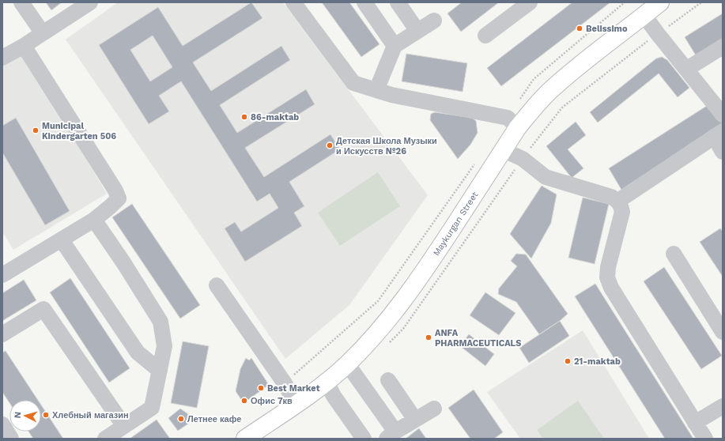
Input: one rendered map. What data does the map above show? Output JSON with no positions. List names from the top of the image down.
{
  "streets": {
    "main road": ["Maykurgan Street"]
  },
  "places": [
    "Belissimo",
    "86-maktab",
    "Municipal Kindergarten 506",
    "Детская Школа Музыки и Искусств №26",
    "ANFA PHARMACEUTICALS",
    "21-maktab",
    "Best Market",
    "Офис 7кв",
    "Хлебный магазин",
    "Летнее кафе"
  ],
  "north": "left"
}
